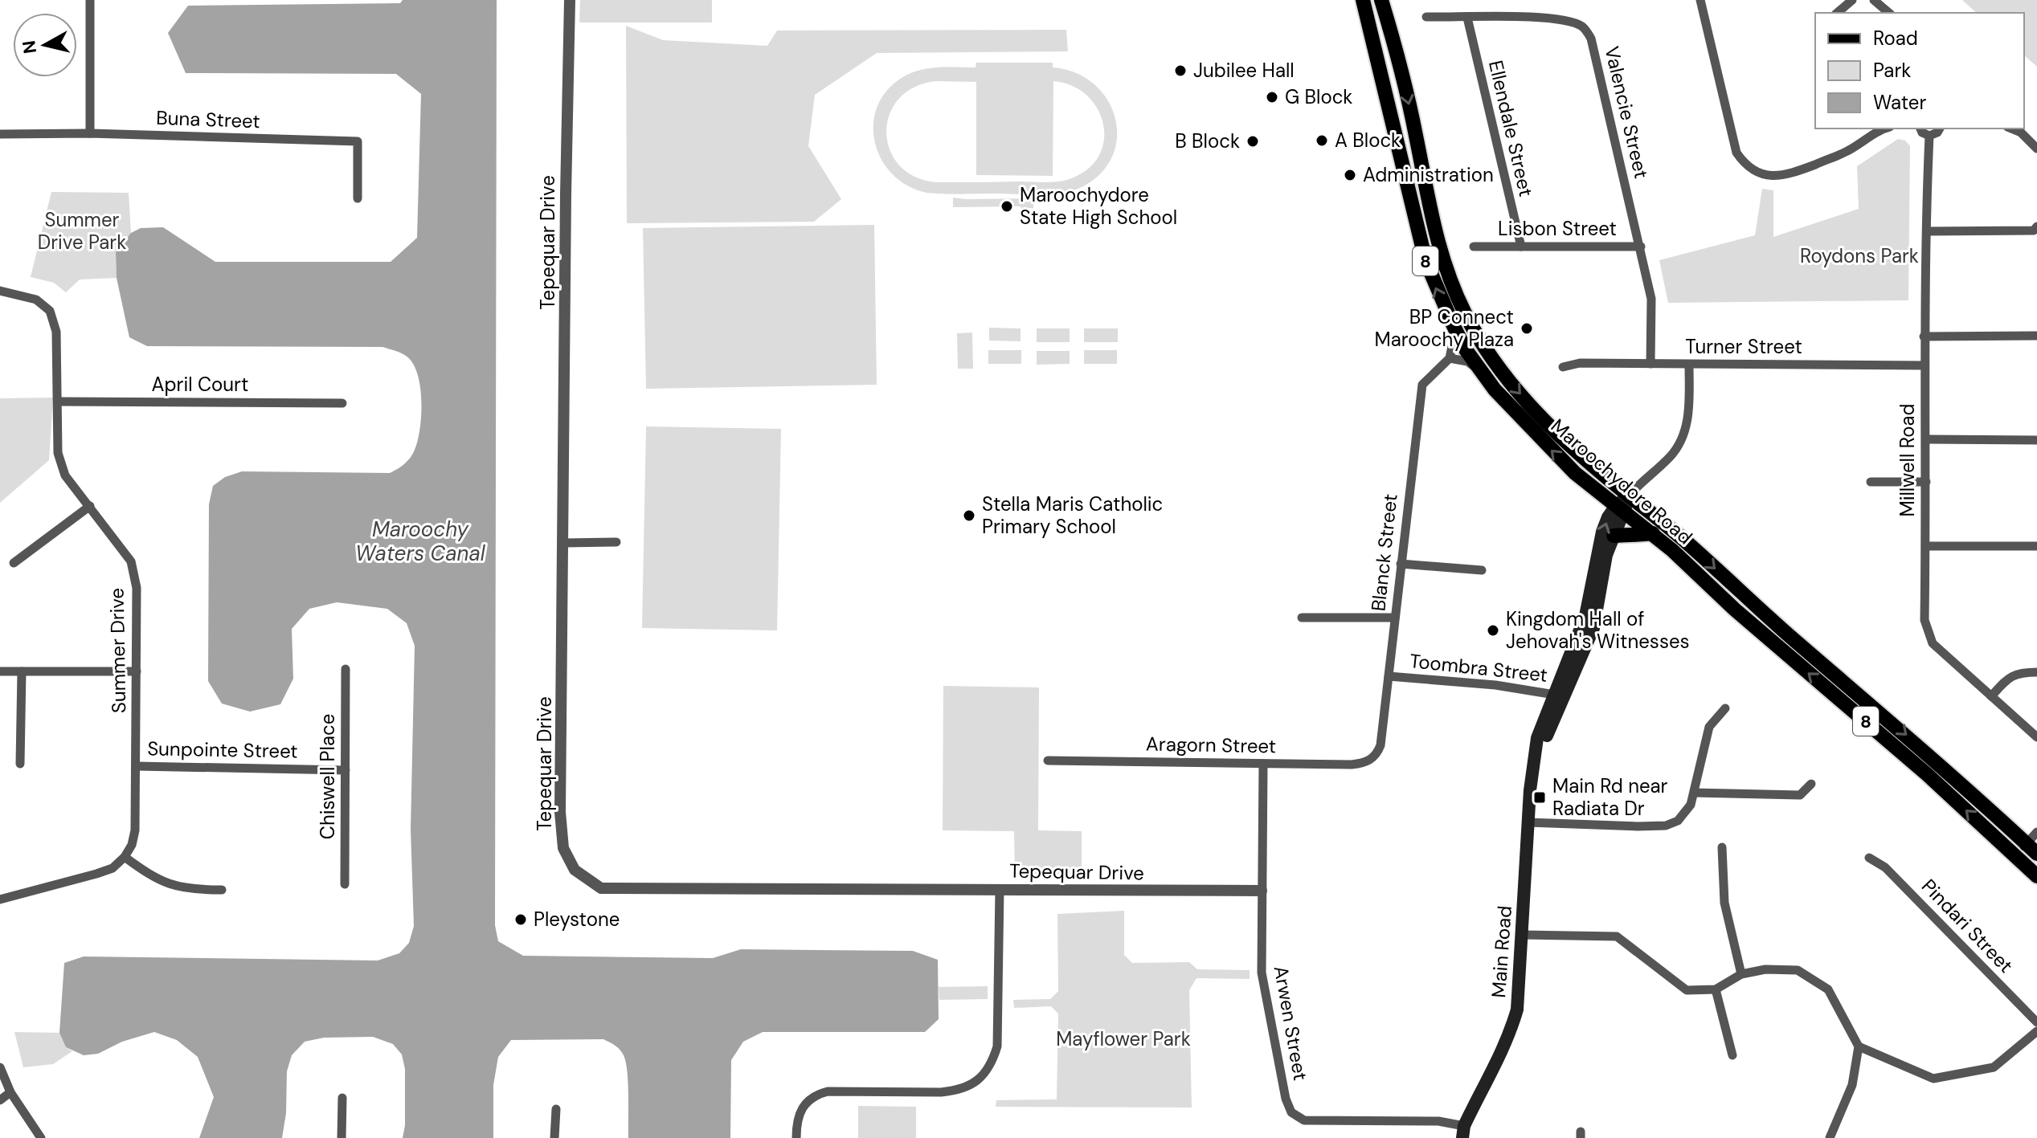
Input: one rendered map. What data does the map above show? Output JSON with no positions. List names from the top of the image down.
{
  "streets": {
    "main road": ["8", "Maroochydore Road", "Main Road"],
    "street": [
      "Valencie Street",
      "Buna Street",
      "Ellendale Street",
      "Lisbon Street",
      "Tepequar Drive",
      "Turner Street",
      "April Court",
      "Millwell Road",
      "Blanck Street",
      "Summer Drive",
      "Toombra Street",
      "Aragorn Street",
      "Sunpointe Street",
      "Chiswell Place",
      "Pindari Street",
      "Arwen Street"
    ]
  },
  "crossings": [
    ["Valencie Street", "Ellendale Street"],
    ["Valencie Street", "Lisbon Street"],
    ["Valencie Street", "Turner Street"],
    ["Ellendale Street", "Lisbon Street"],
    ["Tepequar Drive", "Arwen Street"],
    ["Turner Street", "Millwell Road"],
    ["April Court", "Summer Drive"],
    ["Maroochydore Road", "Main Road"],
    ["Blanck Street", "Toombra Street"],
    ["Blanck Street", "Aragorn Street"],
    ["Summer Drive", "Sunpointe Street"],
    ["Toombra Street", "Main Road"],
    ["Aragorn Street", "Arwen Street"],
    ["Sunpointe Street", "Chiswell Place"],
    ["Main Road", "Arwen Street"]
  ],
  "water": ["Maroochy Waters Canal"],
  "parks": ["Summer Drive Park", "Roydons Park", "Mayflower Park"],
  "places": {
    "other": [
      "Jubilee Hall",
      "G Block",
      "A Block",
      "B Block",
      "Administration",
      "Maroochydore State High School",
      "BP Connect Maroochy Plaza",
      "Stella Maris Catholic Primary School",
      "Kingdom Hall of Jehovah's Witnesses",
      "Pleystone"
    ],
    "transit": ["Main Rd near Radiata Dr"]
  },
  "legend": ["Road", "Park", "Water"],
  "north": "left"
}
